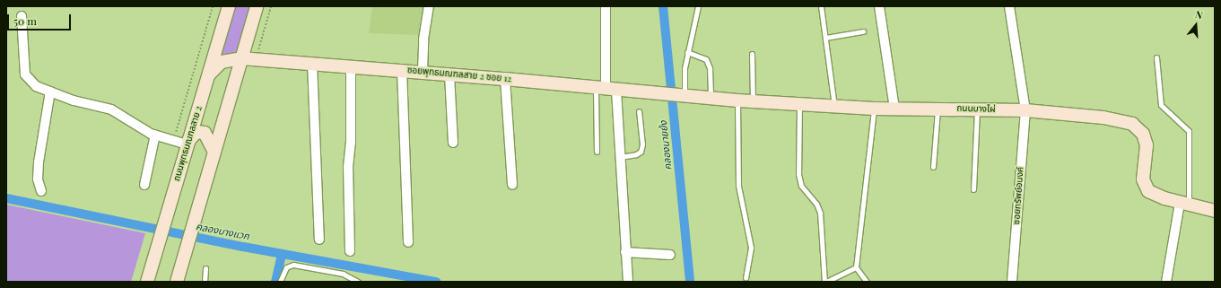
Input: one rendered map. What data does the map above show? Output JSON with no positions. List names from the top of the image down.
{
  "streets": {
    "street": [
      "ซอยพุทธมณฑลสาย 2 ซอย 12",
      "ถนนบางไผ่",
      "ถนนพุทธมณฑลสาย 2",
      "ซอยทรัพย์อนงค์"
    ]
  },
  "crossings": [
    ["ซอยพุทธมณฑลสาย 2 ซอย 12", "ถนนบางไผ่"],
    ["ซอยพุทธมณฑลสาย 2 ซอย 12", "ถนนพุทธมณฑลสาย 2"],
    ["ถนนบางไผ่", "ซอยทรัพย์อนงค์"]
  ],
  "water": ["คลองนายย้ง", "คลองบางแวก"],
  "scale_bar": "50 m",
  "north": "top"
}
